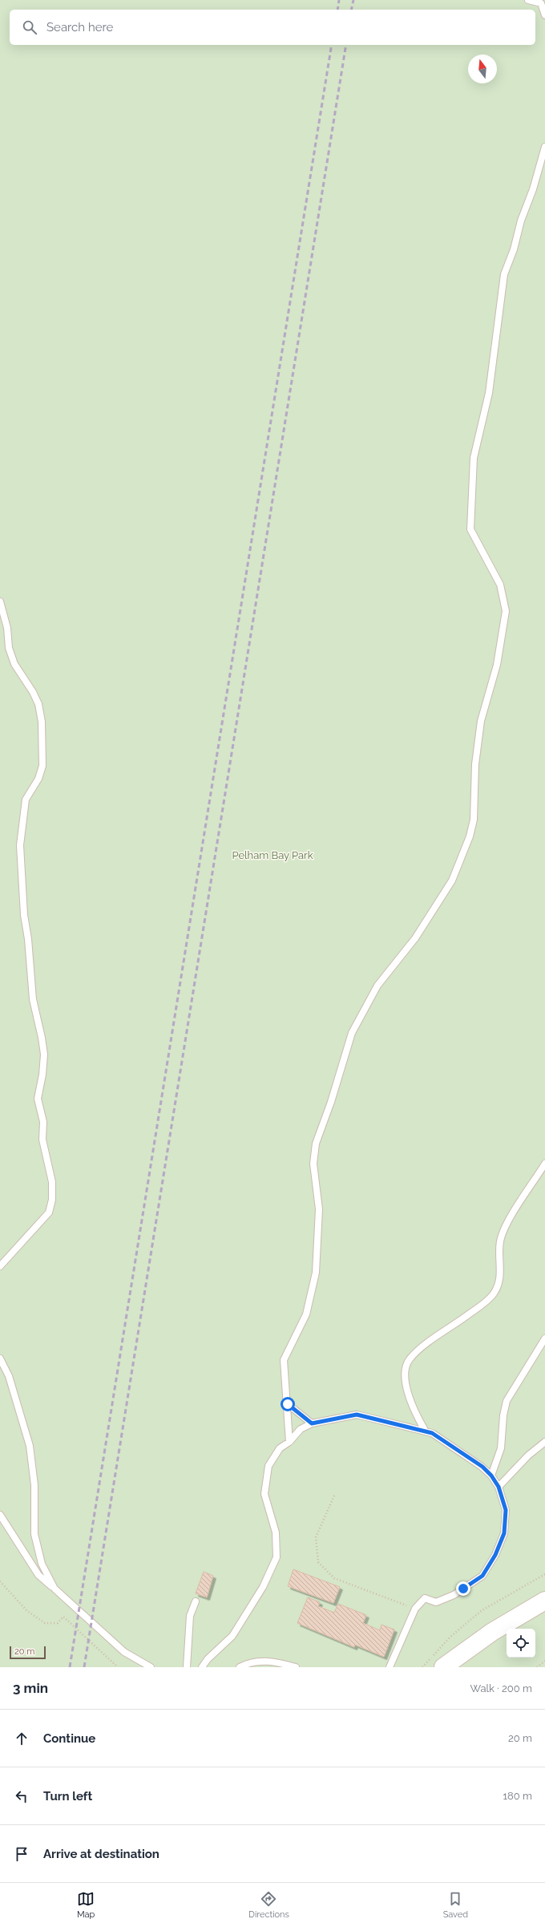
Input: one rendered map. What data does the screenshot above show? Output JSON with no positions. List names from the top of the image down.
{
  "parks": ["Pelham Bay Park"],
  "scale_bar": "20 m",
  "north": "top",
  "page": {
    "search": "Search here",
    "scale": "20 m",
    "heading": ["3 min", "Walk · 200 m"],
    "list": [
      ["Continue", "20 m"],
      ["Turn left", "180 m"],
      "Arrive at destination"
    ],
    "nav": ["Map", "Directions", "Saved"]
  }
}
